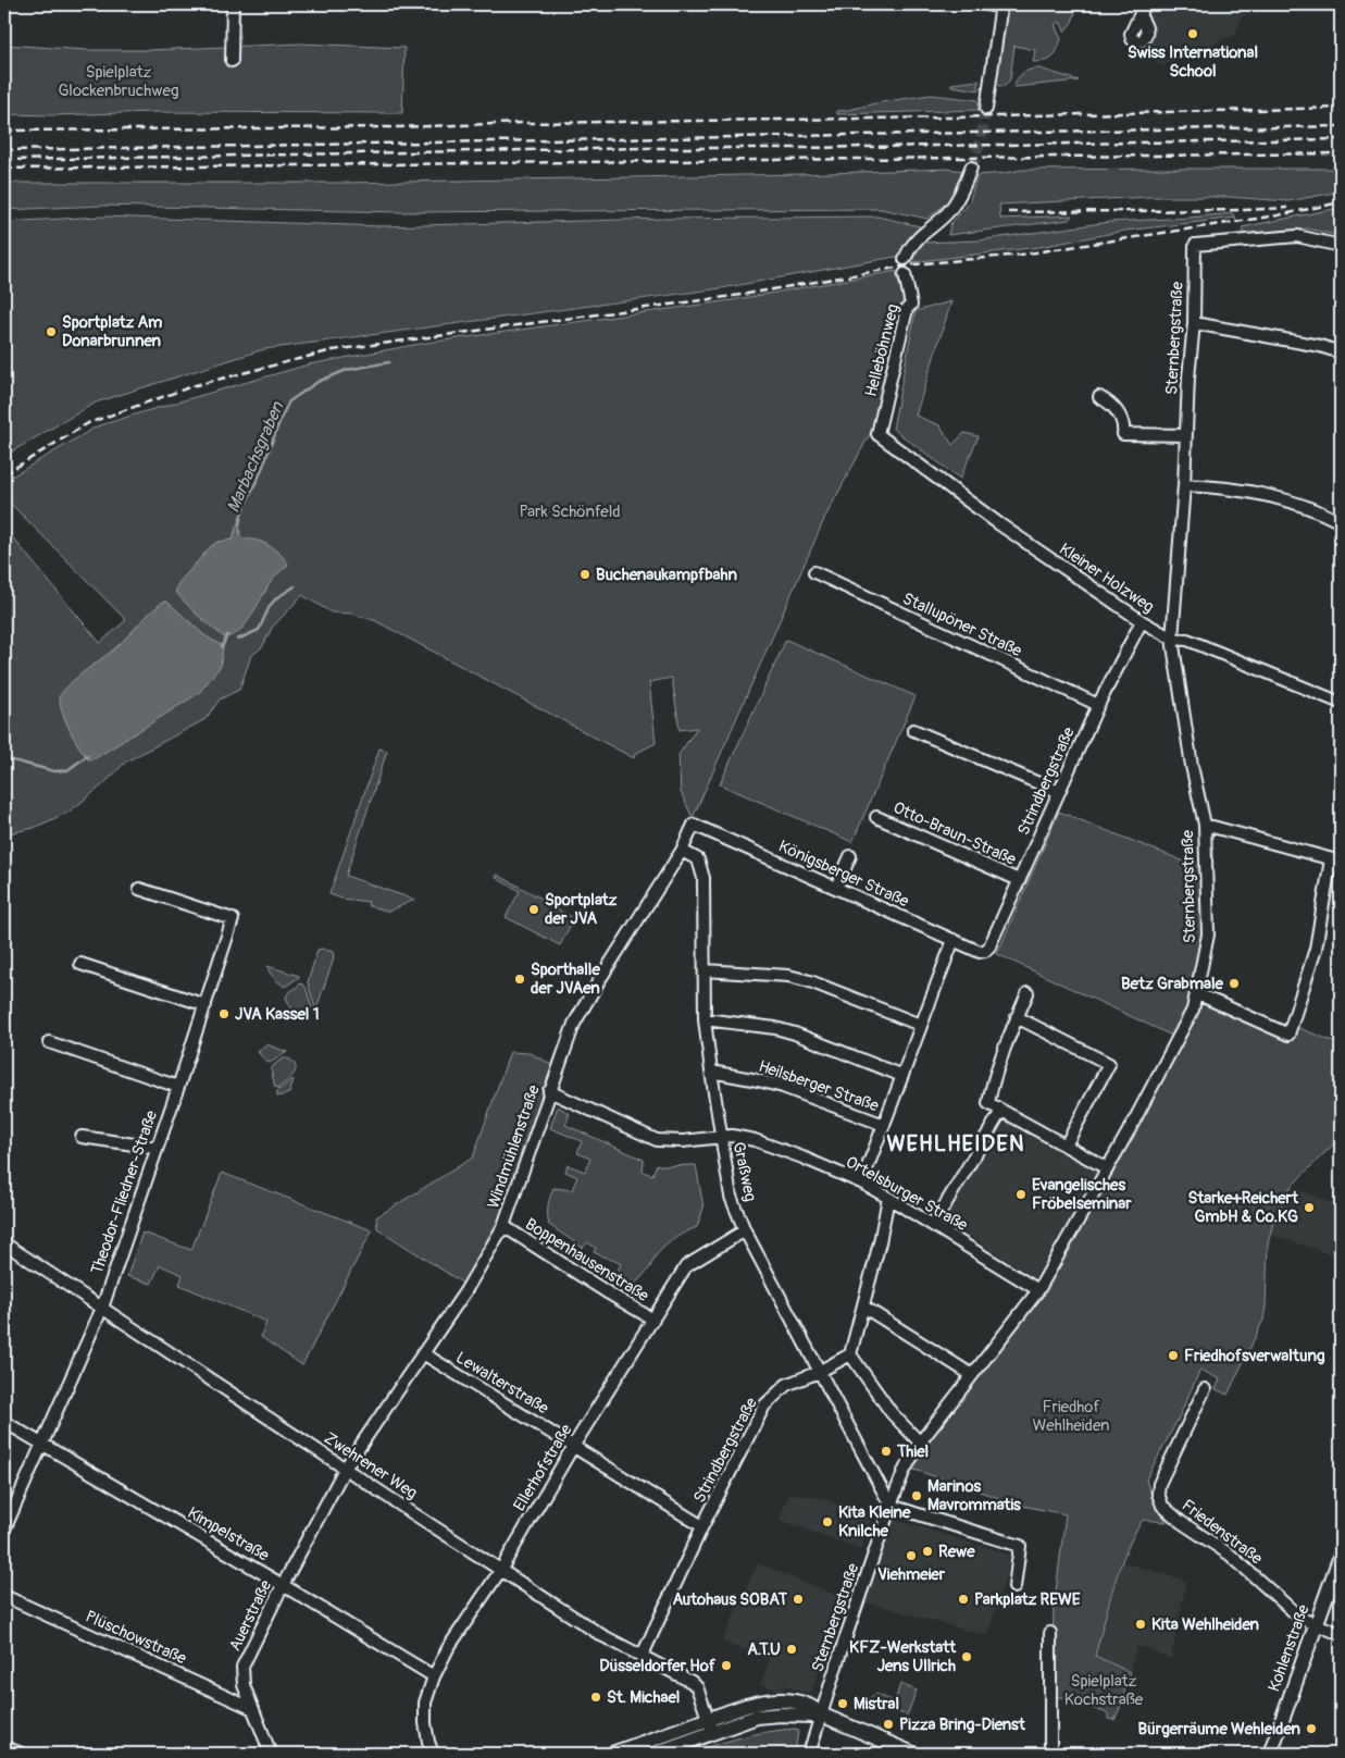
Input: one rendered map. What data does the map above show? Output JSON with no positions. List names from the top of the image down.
{
  "streets": {
    "main road": ["Kohlenstraße"],
    "street": [
      "Sternbergstraße",
      "Helleböhnweg",
      "Kleiner Holzweg",
      "Stallupöner Straße",
      "Strindbergstraße",
      "Otto-Braun-Straße",
      "Königsberger Straße",
      "Heilsberger Straße",
      "Windmühlenstraße",
      "Graßweg",
      "Theodor-Fliedner-Straße",
      "Ortelsburger Straße",
      "Boppenhausenstraße",
      "Lewalterstraße",
      "Zwehrener Weg",
      "Ellerhofstraße",
      "Friedenstraße",
      "Kimpelstraße",
      "Auerstraße",
      "Plüschowstraße"
    ]
  },
  "crossings": [
    ["Sternbergstraße", "Kleiner Holzweg"],
    ["Sternbergstraße", "Graßweg"],
    ["Sternbergstraße", "Ortelsburger Straße"],
    ["Helleböhnweg", "Kleiner Holzweg"],
    ["Kleiner Holzweg", "Strindbergstraße"],
    ["Stallupöner Straße", "Strindbergstraße"],
    ["Strindbergstraße", "Otto-Braun-Straße"],
    ["Strindbergstraße", "Königsberger Straße"],
    ["Strindbergstraße", "Graßweg"],
    ["Strindbergstraße", "Lewalterstraße"],
    ["Strindbergstraße", "Zwehrener Weg"],
    ["Königsberger Straße", "Windmühlenstraße"],
    ["Heilsberger Straße", "Graßweg"],
    ["Windmühlenstraße", "Graßweg"],
    ["Windmühlenstraße", "Ortelsburger Straße"],
    ["Windmühlenstraße", "Boppenhausenstraße"],
    ["Windmühlenstraße", "Lewalterstraße"],
    ["Windmühlenstraße", "Zwehrener Weg"],
    ["Windmühlenstraße", "Auerstraße"],
    ["Graßweg", "Ortelsburger Straße"],
    ["Graßweg", "Ellerhofstraße"],
    ["Theodor-Fliedner-Straße", "Zwehrener Weg"],
    ["Theodor-Fliedner-Straße", "Kimpelstraße"],
    ["Boppenhausenstraße", "Ellerhofstraße"],
    ["Lewalterstraße", "Ellerhofstraße"],
    ["Zwehrener Weg", "Ellerhofstraße"],
    ["Zwehrener Weg", "Auerstraße"],
    ["Ellerhofstraße", "Kimpelstraße"],
    ["Friedenstraße", "Kohlenstraße"],
    ["Kimpelstraße", "Auerstraße"],
    ["Auerstraße", "Plüschowstraße"]
  ],
  "districts": ["WEHLHEIDEN"],
  "water": ["Marbachsgraben"],
  "parks": [
    "Spielplatz Glockenbruchweg",
    "Park Schönfeld",
    "Friedhof Wehlheiden",
    "Spielplatz Kochstraße"
  ],
  "places": [
    "Swiss International School",
    "Sportplatz Am Donarbrunnen",
    "Buchenaukampfbahn",
    "Sportplatz der JVA",
    "Sporthalle der JVAen",
    "Betz Grabmale",
    "JVA Kassel 1",
    "Evangelisches Fröbelseminar",
    "Starke+Reichert GmbH & Co.KG",
    "Friedhofsverwaltung",
    "Thiel",
    "Marinos Mavrommatis",
    "Kita Kleine Knilche",
    "Rewe",
    "Viehmeier",
    "Autohaus SOBAT",
    "Parkplatz REWE",
    "Kita Wehlheiden",
    "A.T.U",
    "KFZ-Werkstatt Jens Ullrich",
    "Düsseldorfer Hof",
    "St. Michael",
    "Mistral",
    "Pizza Bring-Dienst",
    "Bürgerräume Wehleiden"
  ]
}
